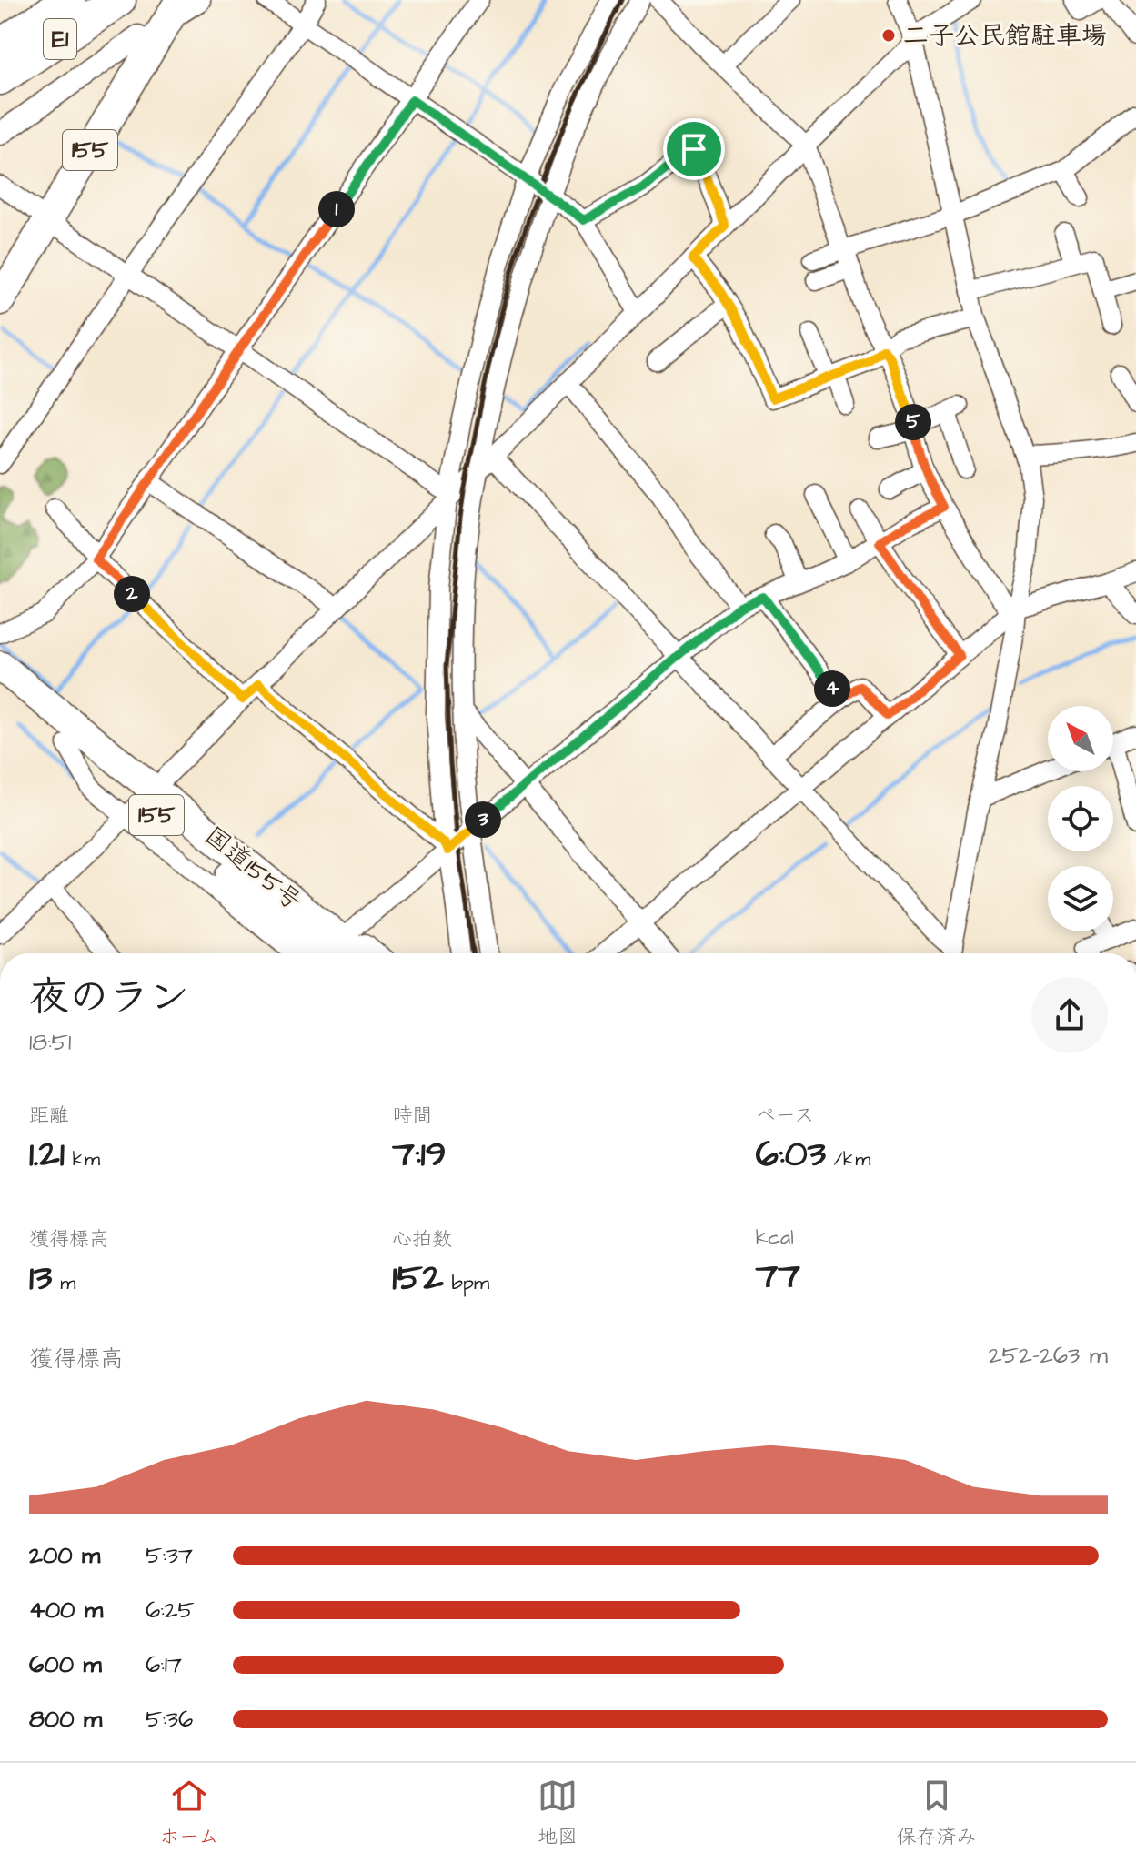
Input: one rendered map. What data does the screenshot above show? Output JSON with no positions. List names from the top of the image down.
{
  "streets": {
    "highway": ["E1", "155", "国道155号"]
  },
  "places": ["二子公民館駐車場"],
  "north": "top left",
  "page": {
    "pins": [
      "1",
      "5",
      "2",
      "4",
      "3"
    ],
    "heading": ["夜のラン", "18:51"],
    "stats": [
      ["距離", "1.21 km"],
      ["時間", "7:19"],
      ["ペース", "6:03 /km"],
      ["獲得標高", "13 m"],
      ["心拍数", "152 bpm"],
      ["kcal", "77"]
    ],
    "chart": ["獲得標高", "252–263 m"],
    "list": [
      {
        "name": "200 m",
        "note": "5:37"
      },
      {
        "name": "400 m",
        "note": "6:25"
      },
      {
        "name": "600 m",
        "note": "6:17"
      },
      {
        "name": "800 m",
        "note": "5:36"
      }
    ],
    "tabs": ["ホーム", "地図", "保存済み"]
  }
}
